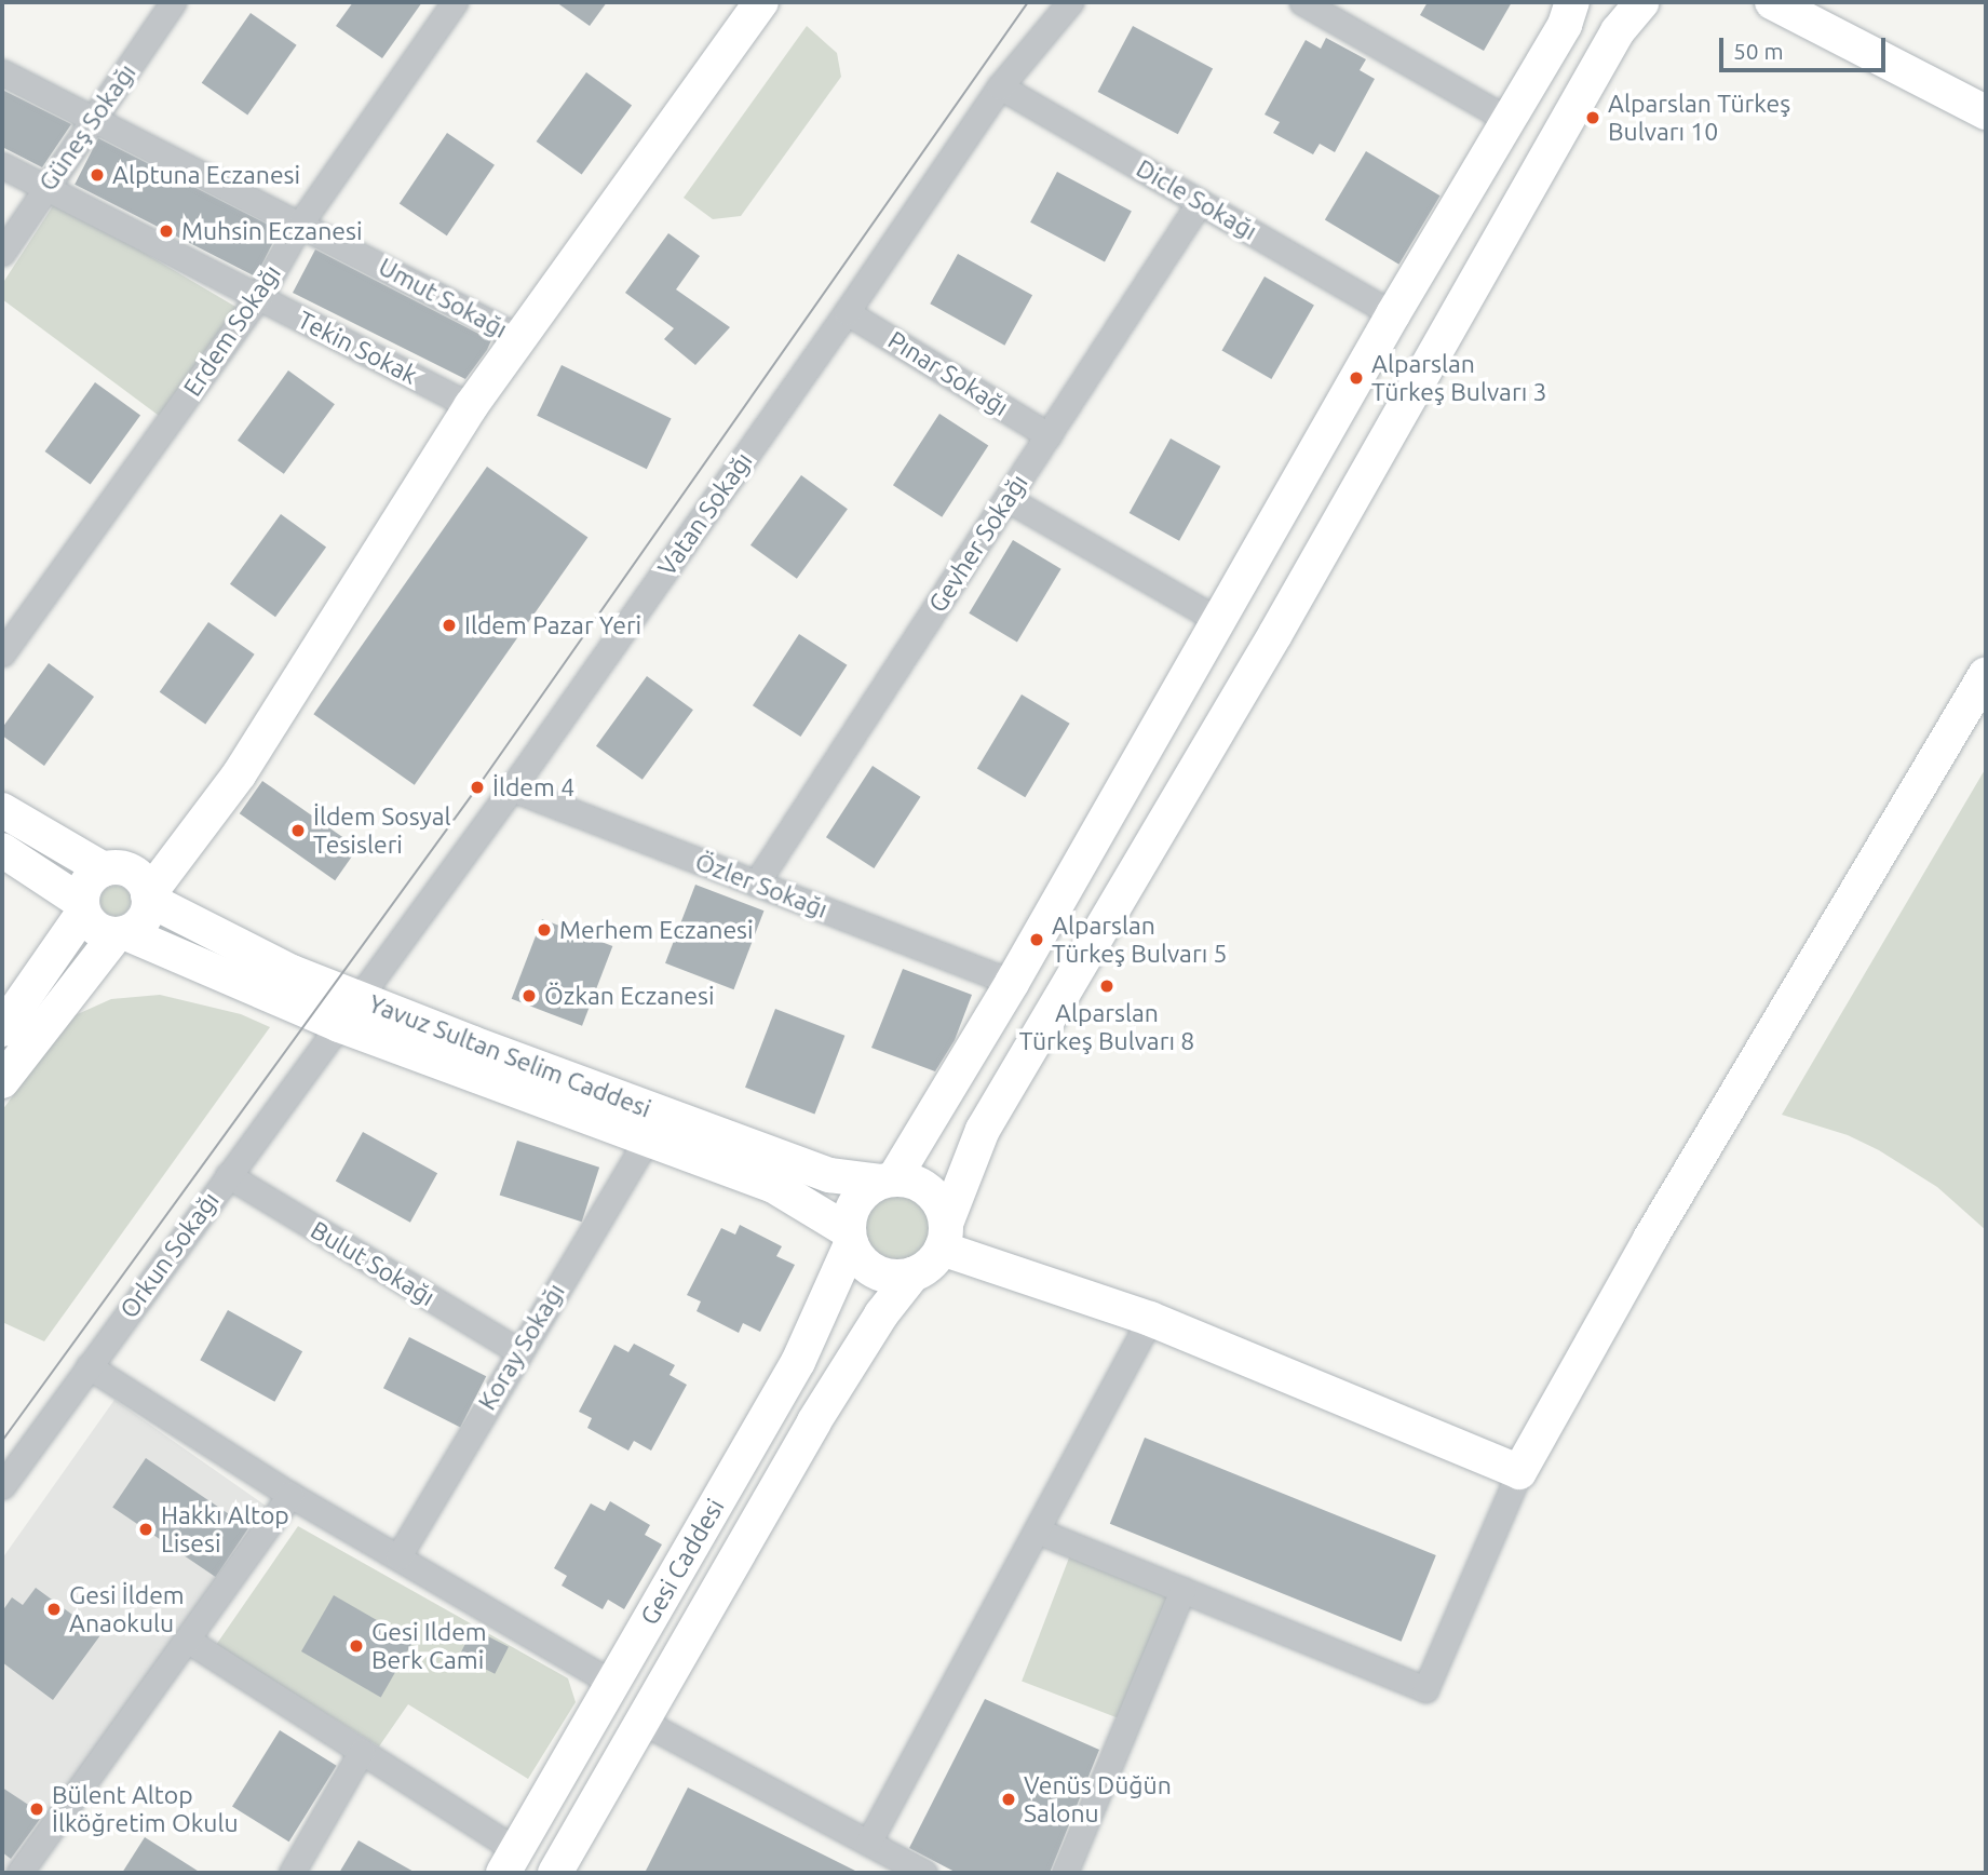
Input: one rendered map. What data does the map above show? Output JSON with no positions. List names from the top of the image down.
{
  "streets": {
    "main road": ["Yavuz Sultan Selim Caddesi", "Gesi Caddesi"],
    "street": [
      "Güneş Sokağı",
      "Dicle Sokağı",
      "Umut Sokağı",
      "Erdem Sokağı",
      "Tekin Sokak",
      "Pınar Sokağı",
      "Vatan Sokağı",
      "Gevher Sokağı",
      "Özler Sokağı",
      "Orkun Sokağı",
      "Bulut Sokağı",
      "Koray Sokağı"
    ]
  },
  "crossings": [
    ["Güneş Sokağı", "Umut Sokağı"],
    ["Güneş Sokağı", "Tekin Sokak"],
    ["Dicle Sokağı", "Vatan Sokağı"],
    ["Dicle Sokağı", "Gevher Sokağı"],
    ["Umut Sokağı", "Erdem Sokağı"],
    ["Erdem Sokağı", "Tekin Sokak"],
    ["Pınar Sokağı", "Vatan Sokağı"],
    ["Pınar Sokağı", "Gevher Sokağı"],
    ["Vatan Sokağı", "Özler Sokağı"],
    ["Vatan Sokağı", "Yavuz Sultan Selim Caddesi"],
    ["Vatan Sokağı", "Orkun Sokağı"],
    ["Gevher Sokağı", "Özler Sokağı"],
    ["Yavuz Sultan Selim Caddesi", "Orkun Sokağı"],
    ["Yavuz Sultan Selim Caddesi", "Koray Sokağı"],
    ["Yavuz Sultan Selim Caddesi", "Gesi Caddesi"],
    ["Orkun Sokağı", "Bulut Sokağı"],
    ["Bulut Sokağı", "Koray Sokağı"]
  ],
  "places": [
    "Alparslan Türkeş Bulvarı 10",
    "Alptuna Eczanesi",
    "Muhsin Eczanesi",
    "Alparslan Türkeş Bulvarı 3",
    "Ildem Pazar Yeri",
    "İldem 4",
    "İldem Sosyal Tesisleri",
    "Merhem Eczanesi",
    "Alparslan Türkeş Bulvarı 5",
    "Alparslan Türkeş Bulvarı 8",
    "Özkan Eczanesi",
    "Hakkı Altop Lisesi",
    "Gesi İldem Anaokulu",
    "Gesi Ildem Berk Cami",
    "Venüs Düğün Salonu",
    "Bülent Altop İlköğretim Okulu"
  ],
  "scale_bar": "50 m"
}
